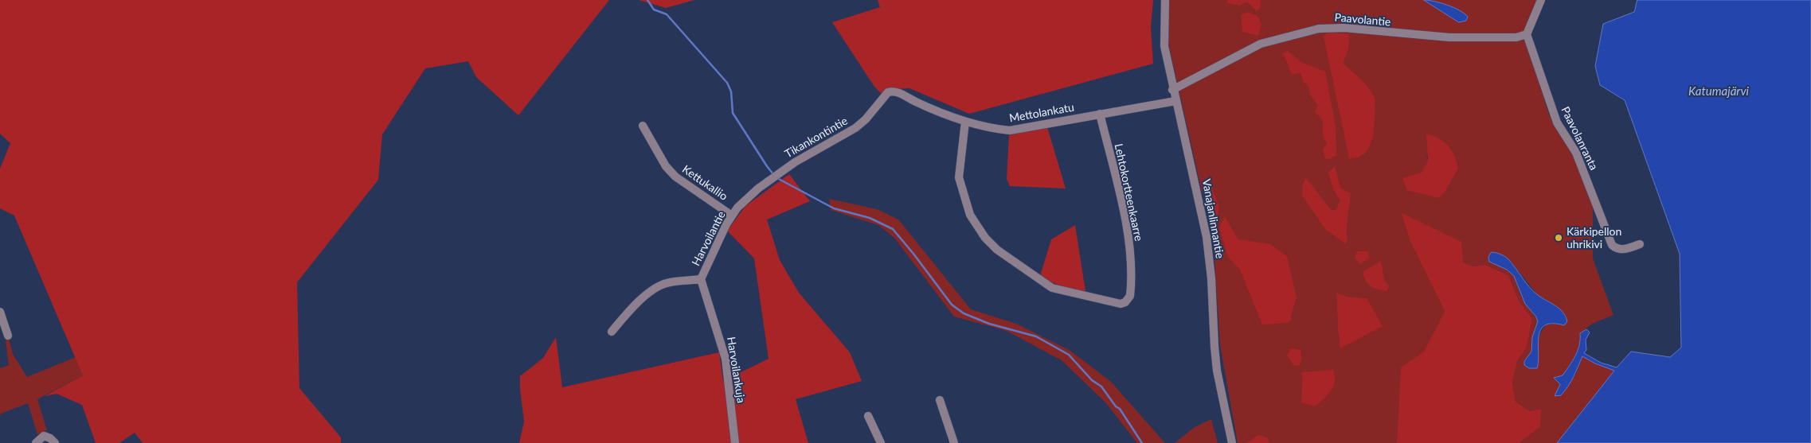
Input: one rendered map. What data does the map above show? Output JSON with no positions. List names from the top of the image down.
{
  "streets": {
    "street": [
      "Paavolantie",
      "Mettolankatu",
      "Tikankontintie",
      "Paavolanranta",
      "Kettukallio",
      "Lehtokortteenkaarre",
      "Vanajanlinnantie",
      "Harvoilantie",
      "Harvoilankuja"
    ]
  },
  "crossings": [
    ["Paavolantie", "Paavolanranta"],
    ["Paavolantie", "Vanajanlinnantie"],
    ["Mettolankatu", "Tikankontintie"],
    ["Mettolankatu", "Lehtokortteenkaarre"],
    ["Mettolankatu", "Vanajanlinnantie"],
    ["Tikankontintie", "Harvoilantie"],
    ["Kettukallio", "Harvoilantie"],
    ["Harvoilantie", "Harvoilankuja"]
  ],
  "water": ["Katumajärvi"],
  "places": ["Kärkipellon uhrikivi"]
}
